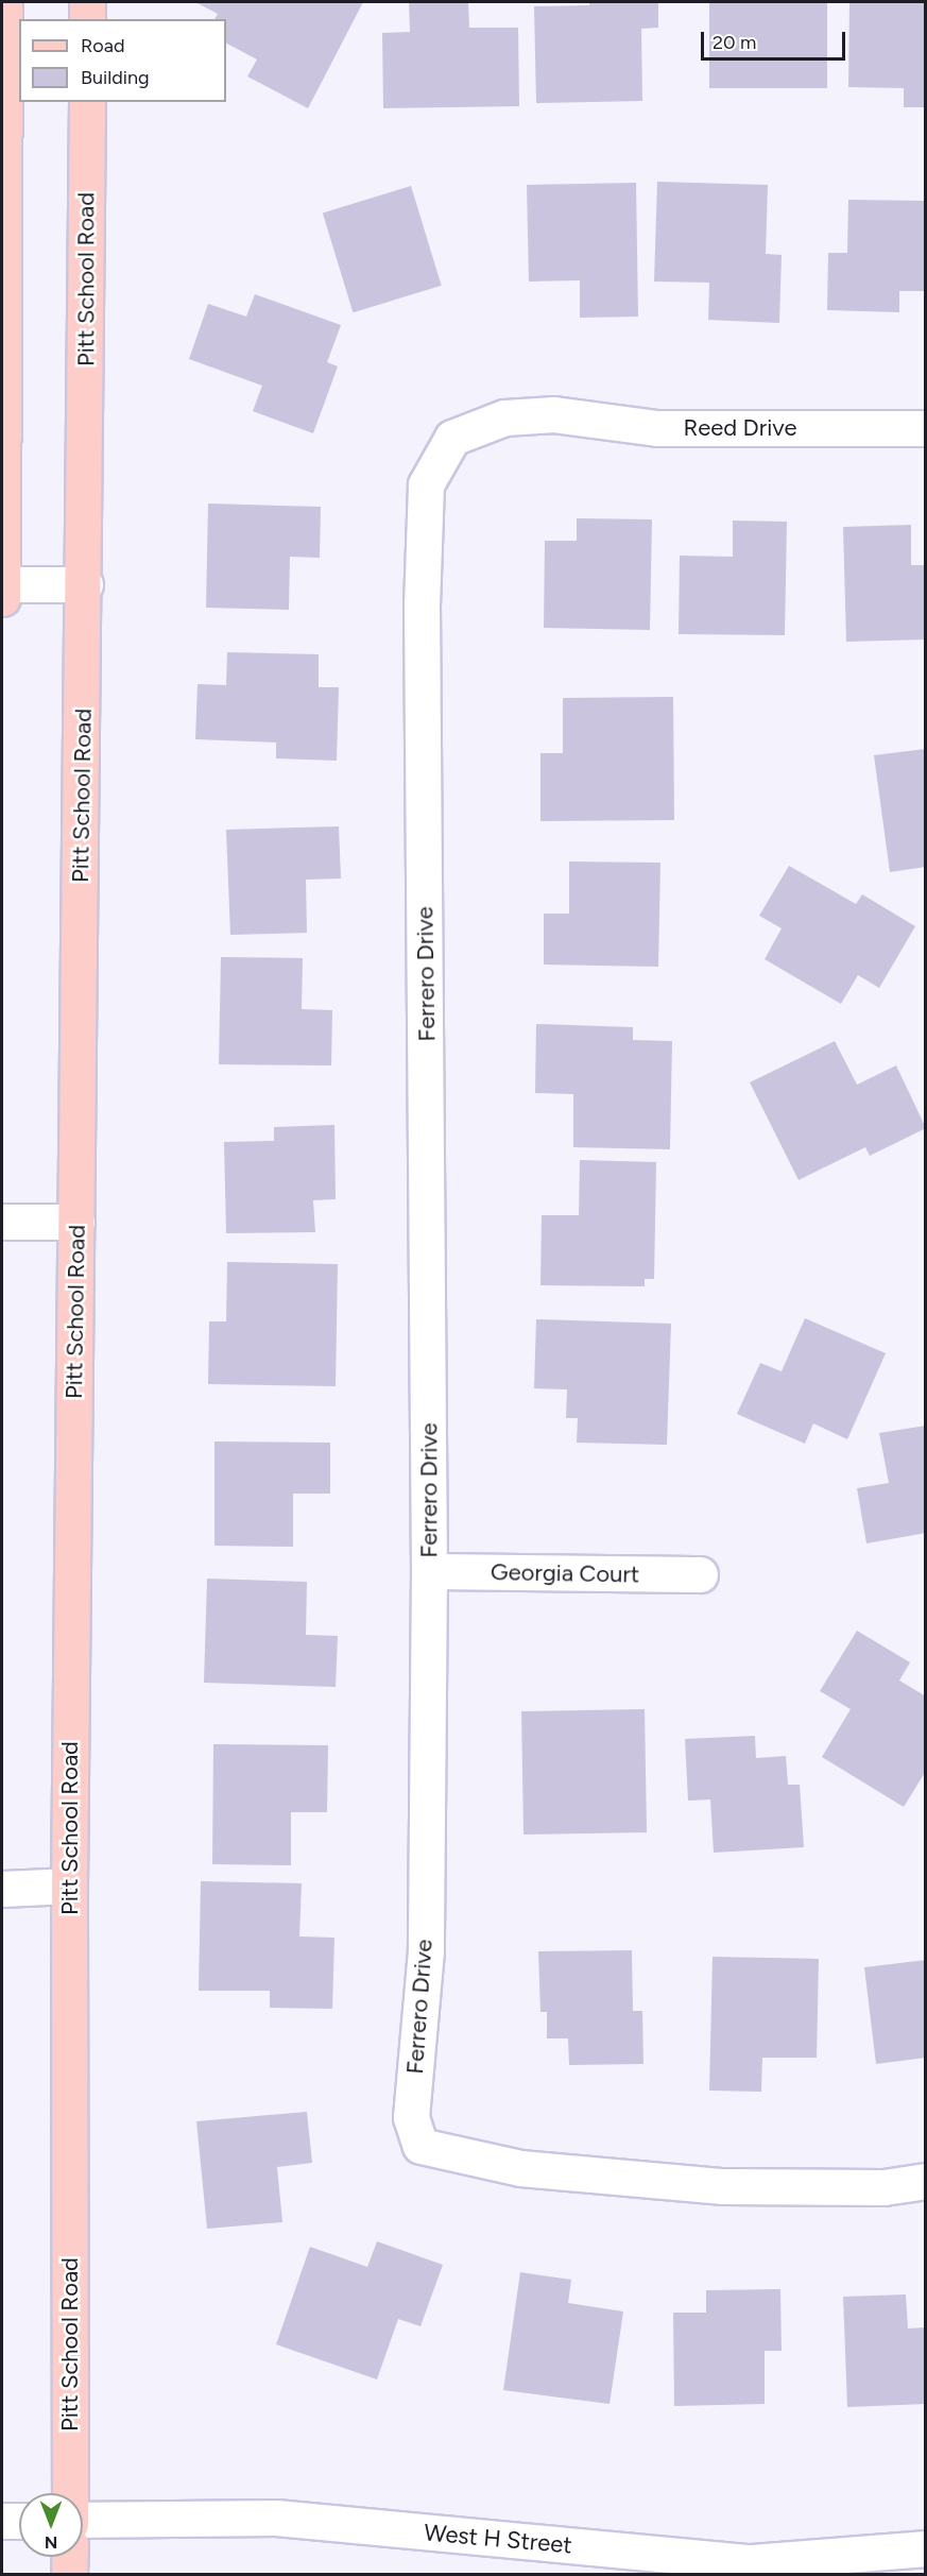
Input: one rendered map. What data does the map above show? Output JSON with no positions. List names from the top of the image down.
{
  "streets": {
    "main road": ["Pitt School Road"],
    "street": [
      "Reed Drive",
      "Ferrero Drive",
      "Georgia Court",
      "West H Street"
    ]
  },
  "crossings": [
    ["Reed Drive", "Ferrero Drive"],
    ["Ferrero Drive", "Georgia Court"]
  ],
  "legend": ["Road", "Building"],
  "scale_bar": "20 m",
  "north": "bottom"
}
